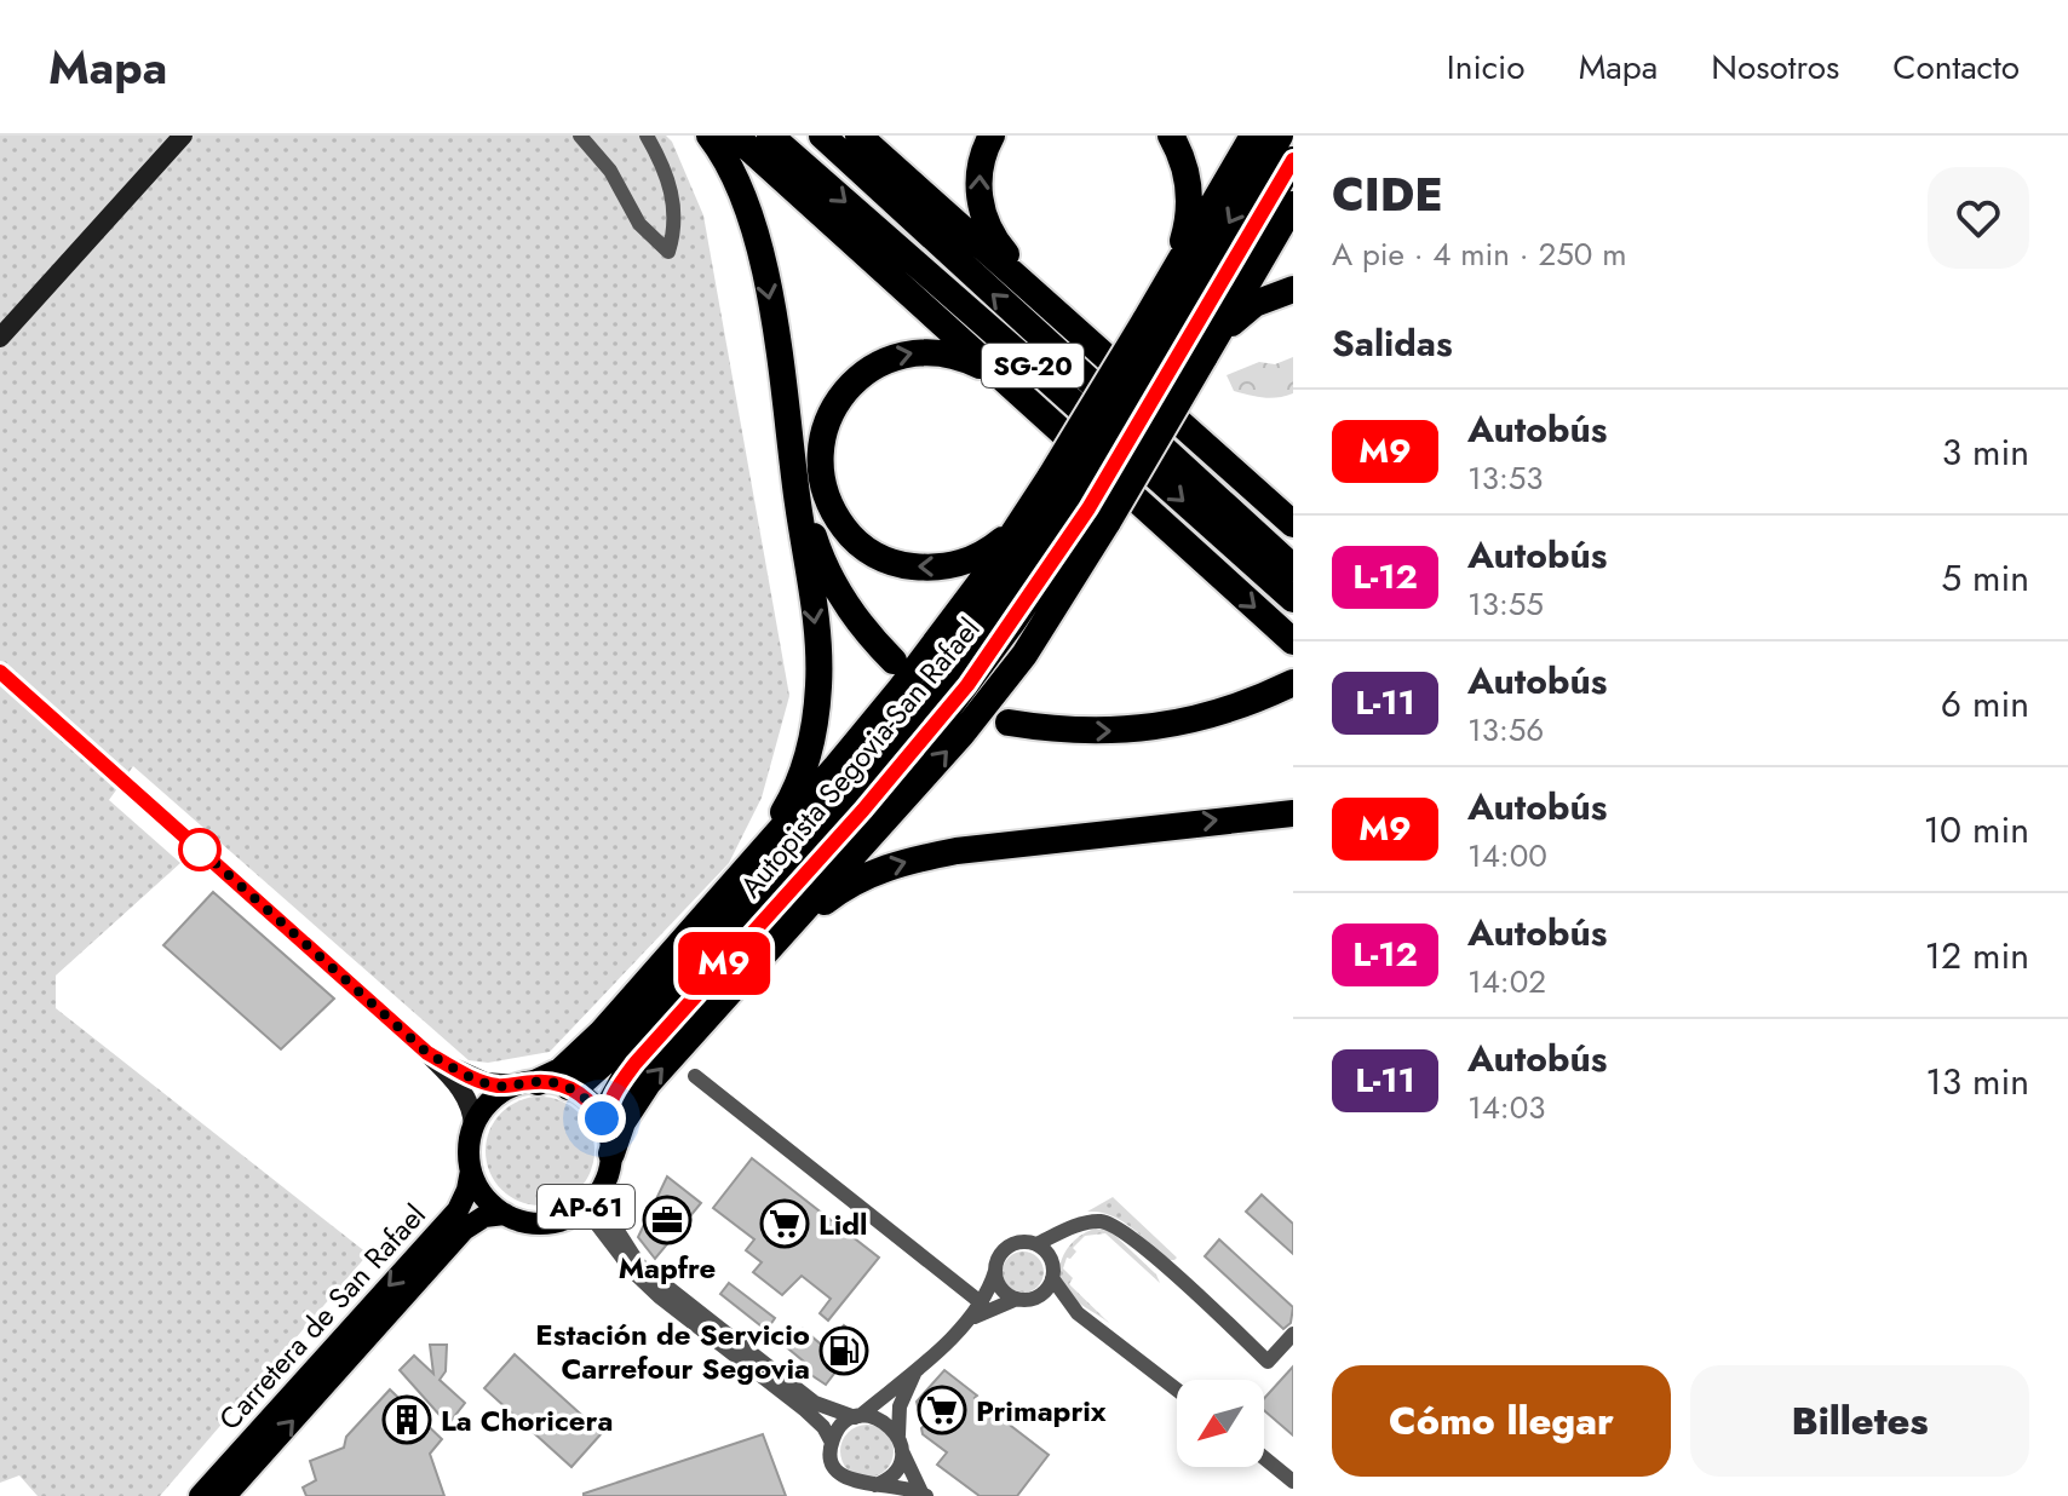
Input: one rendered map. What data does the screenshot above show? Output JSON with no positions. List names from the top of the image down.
{
  "streets": {
    "highway": ["SG-20", "Autopista Segovia-San Rafael", "AP-61"],
    "main road": ["Carretera de San Rafael"]
  },
  "crossings": [
    ["Autopista Segovia-San Rafael", "AP-61"],
    ["Autopista Segovia-San Rafael", "Carretera de San Rafael"],
    ["AP-61", "Carretera de San Rafael"]
  ],
  "places": {
    "office": ["Mapfre"],
    "supermarket": ["Lidl", "Primaprix"],
    "fuel station": ["Estación de Servicio Carrefour Segovia"],
    "building": ["La Choricera"]
  },
  "lines": ["bus line M9"],
  "north": "bottom left",
  "page": {
    "header": "Mapa",
    "nav": [
      "Inicio",
      "Mapa",
      "Nosotros",
      "Contacto"
    ],
    "on_map": "M9",
    "heading": [
      ["CIDE", "A pie · 4 min · 250 m"],
      "Salidas"
    ],
    "list": [
      {
        "mark": "M9",
        "name": "Autobús",
        "note": "13:53",
        "value": "3 min"
      },
      {
        "mark": "L-12",
        "name": "Autobús",
        "note": "13:55",
        "value": "5 min"
      },
      {
        "mark": "L-11",
        "name": "Autobús",
        "note": "13:56",
        "value": "6 min"
      },
      {
        "mark": "M9",
        "name": "Autobús",
        "note": "14:00",
        "value": "10 min"
      },
      {
        "mark": "L-12",
        "name": "Autobús",
        "note": "14:02",
        "value": "12 min"
      },
      {
        "mark": "L-11",
        "name": "Autobús",
        "note": "14:03",
        "value": "13 min"
      }
    ],
    "buttons": ["Cómo llegar", "Billetes"]
  }
}
